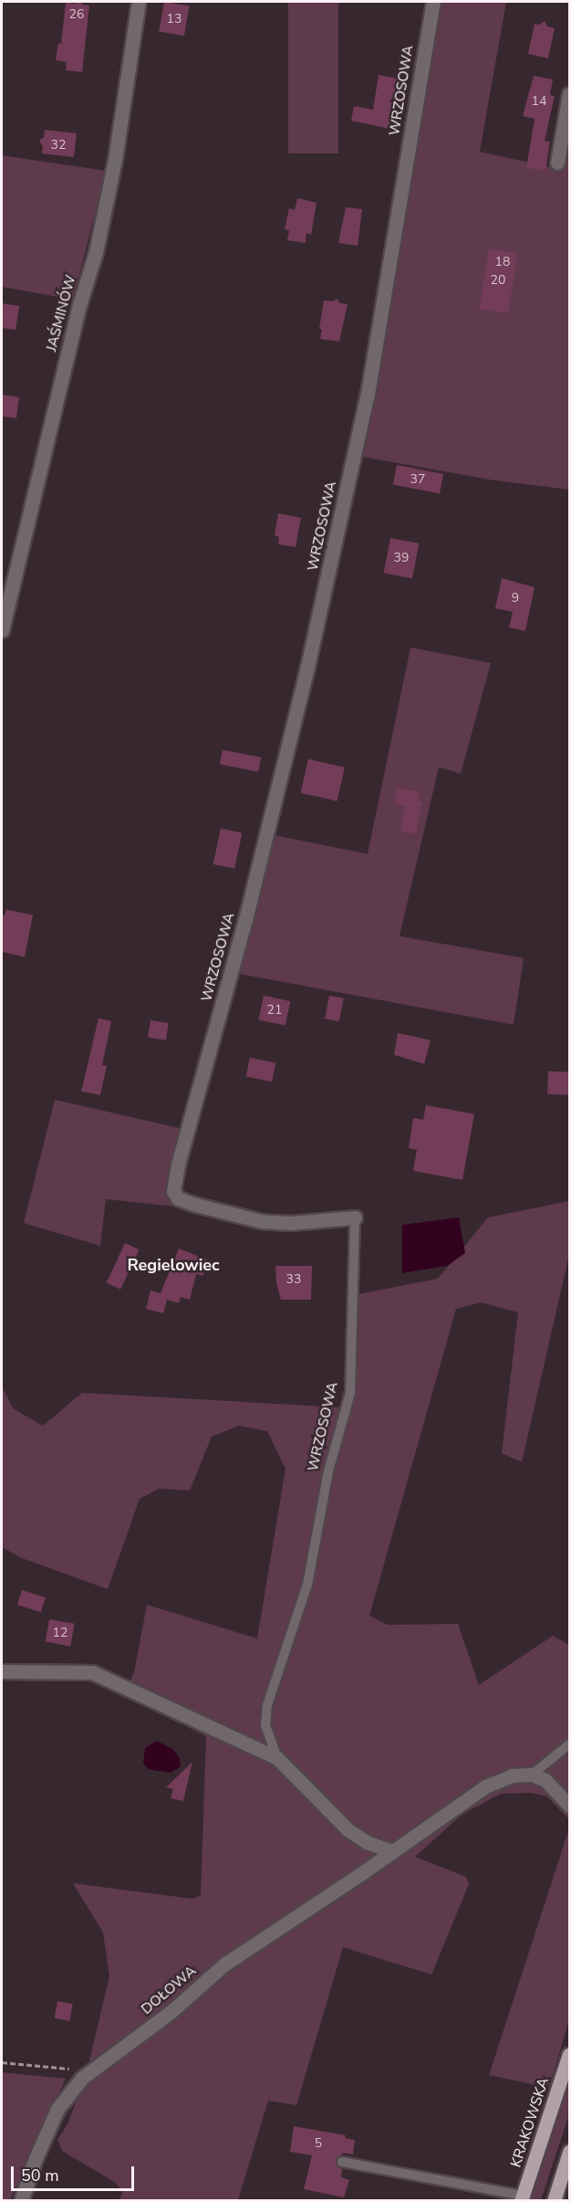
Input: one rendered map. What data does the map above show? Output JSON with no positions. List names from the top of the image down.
{
  "streets": {
    "main road": ["KRAKOWSKA"],
    "street": ["WRZOSOWA", "JAŚMINÓW", "DOŁOWA"]
  },
  "districts": ["Regielowiec"],
  "house_numbers": [
    "26",
    "13",
    "14",
    "32",
    "18",
    "20",
    "37",
    "39",
    "9",
    "21",
    "33",
    "12",
    "5"
  ],
  "scale_bar": "50 m"
}
